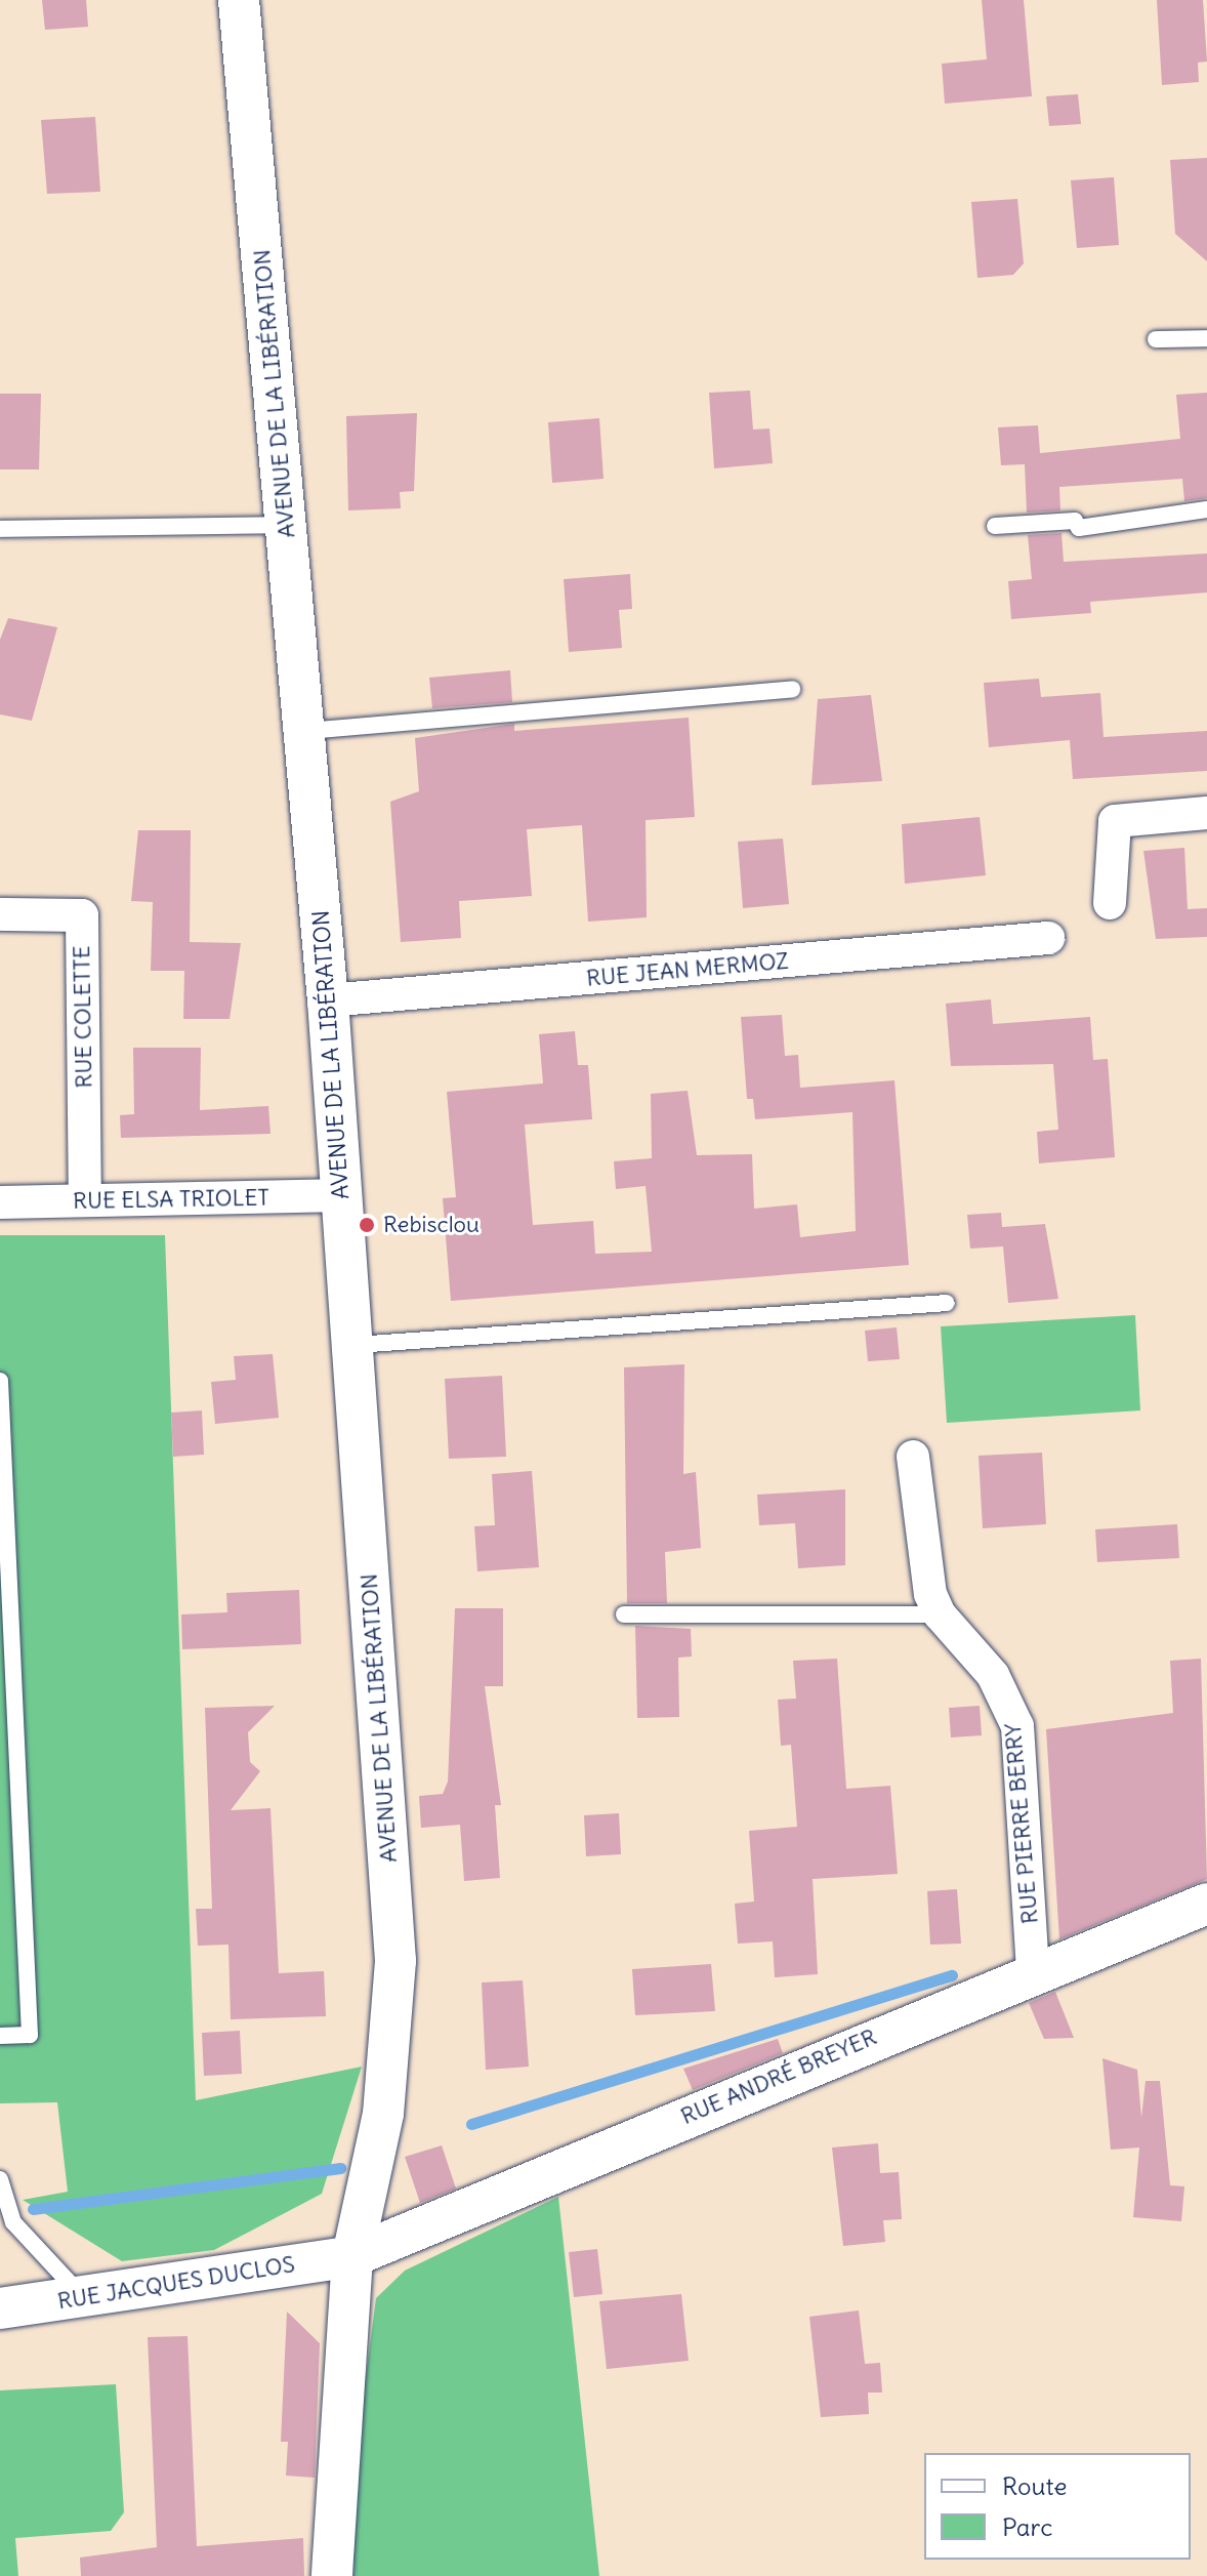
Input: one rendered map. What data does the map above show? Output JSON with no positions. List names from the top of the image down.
{
  "streets": {
    "street": [
      "AVENUE DE LA LIBÉRATION",
      "RUE JEAN MERMOZ",
      "RUE COLETTE",
      "RUE ELSA TRIOLET",
      "RUE PIERRE BERRY",
      "RUE ANDRÉ BREYER",
      "RUE JACQUES DUCLOS"
    ]
  },
  "crossings": [
    ["AVENUE DE LA LIBÉRATION", "RUE JEAN MERMOZ"],
    ["AVENUE DE LA LIBÉRATION", "RUE ELSA TRIOLET"],
    ["AVENUE DE LA LIBÉRATION", "RUE ANDRÉ BREYER"],
    ["AVENUE DE LA LIBÉRATION", "RUE JACQUES DUCLOS"],
    ["RUE COLETTE", "RUE ELSA TRIOLET"],
    ["RUE PIERRE BERRY", "RUE ANDRÉ BREYER"],
    ["RUE ANDRÉ BREYER", "RUE JACQUES DUCLOS"]
  ],
  "places": ["Rebisclou"],
  "legend": ["Route", "Parc"]
}
